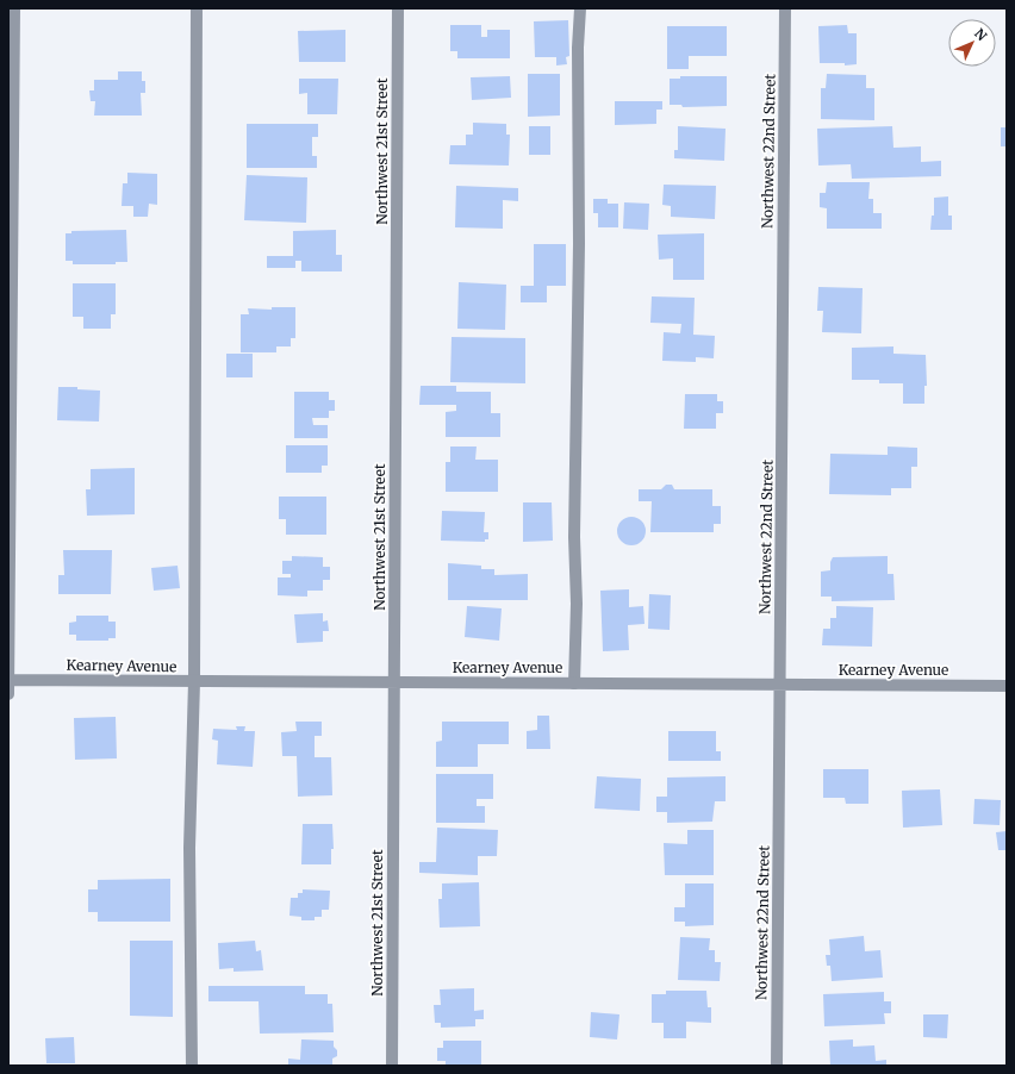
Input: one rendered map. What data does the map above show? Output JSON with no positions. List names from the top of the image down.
{
  "streets": {
    "street": ["Northwest 21st Street", "Northwest 22nd Street", "Kearney Avenue"]
  },
  "crossings": [
    ["Northwest 21st Street", "Kearney Avenue"],
    ["Northwest 22nd Street", "Kearney Avenue"]
  ],
  "north": "top right"
}
